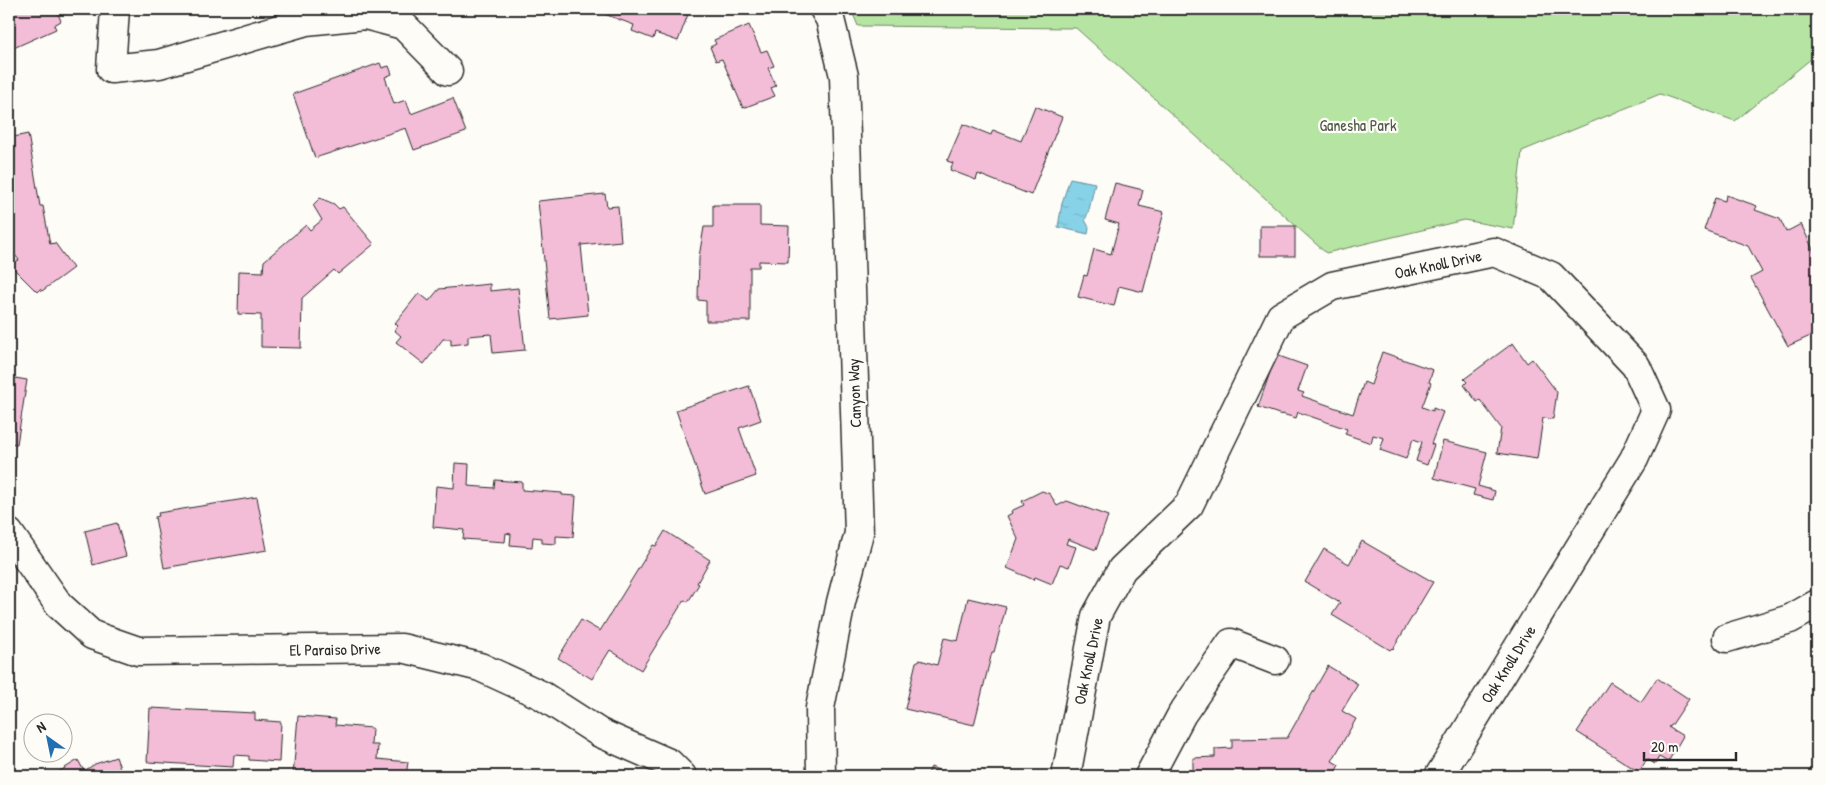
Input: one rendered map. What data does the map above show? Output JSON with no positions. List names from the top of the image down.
{
  "streets": {
    "street": ["Oak Knoll Drive", "Canyon Way", "El Paraiso Drive"]
  },
  "parks": ["Ganesha Park"],
  "scale_bar": "20 m",
  "north": "top left"
}
